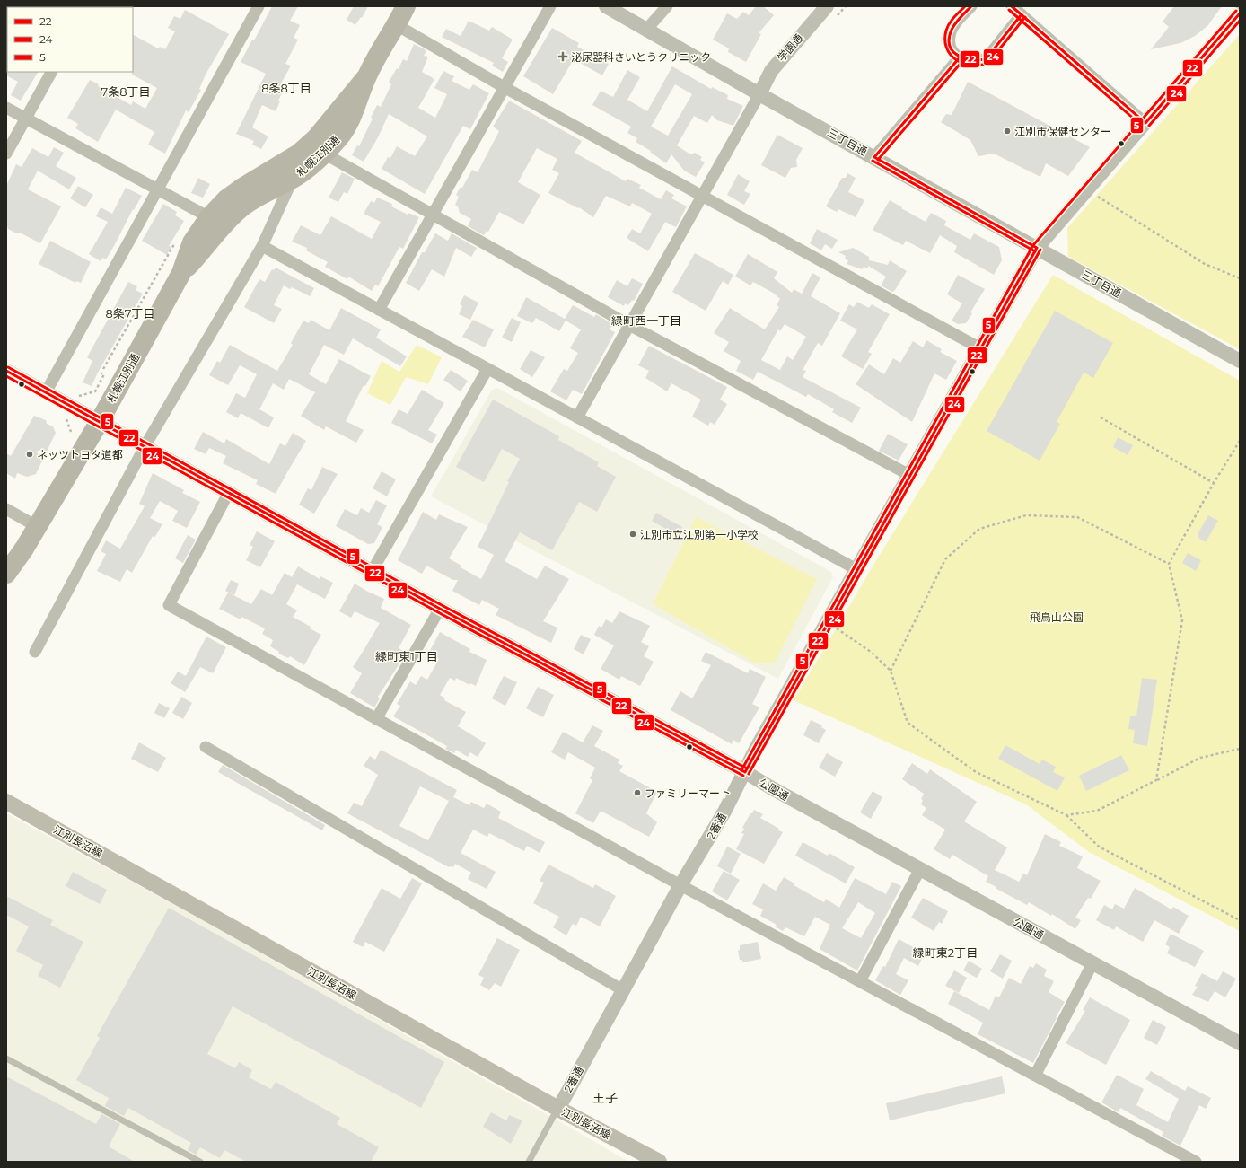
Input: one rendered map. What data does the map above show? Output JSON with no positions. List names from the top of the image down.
{
  "streets": {
    "highway": ["札幌江別通"],
    "main road": ["江別長沼線"],
    "street": [
      "学園通",
      "三丁目通",
      "公園通",
      "2番通"
    ]
  },
  "crossings": [
    ["学園通", "三丁目通"],
    ["三丁目通", "2番通"],
    ["札幌江別通", "公園通"],
    ["公園通", "2番通"],
    ["2番通", "江別長沼線"]
  ],
  "districts": [
    "8条8丁目",
    "7条8丁目",
    "8条7丁目",
    "緑町西一丁目",
    "緑町東1丁目",
    "緑町東2丁目",
    "王子"
  ],
  "parks": ["飛鳥山公園"],
  "places": {
    "health": ["泌尿器科さいとうクリニック"],
    "other": [
      "江別市保健センター",
      "ネッツトヨタ道都",
      "江別市立江別第一小学校",
      "ファミリーマート"
    ]
  },
  "lines": ["transit line 22", "transit line 24", "transit line 5"],
  "legend": ["22", "24", "5"]
}
